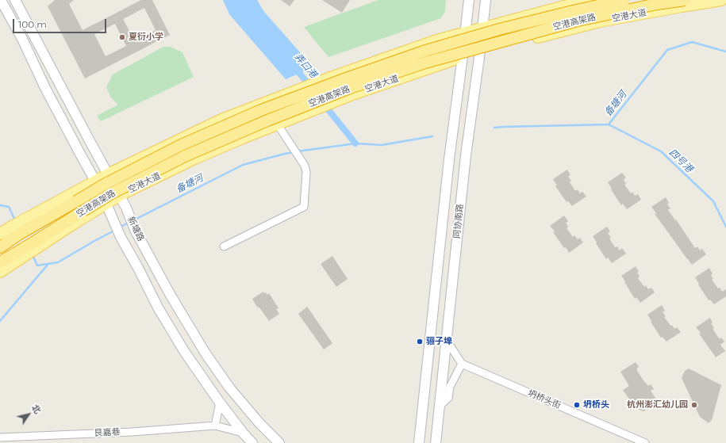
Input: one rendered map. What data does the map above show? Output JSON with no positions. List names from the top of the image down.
{
  "streets": {
    "highway": ["空港高架路"],
    "main road": ["空港大道", "同协南路", "新塘路"],
    "street": ["坍桥头街", "艮嘉巷"]
  },
  "crossings": [
    ["空港大道", "空港高架路"],
    ["空港大道", "同协南路"],
    ["空港大道", "新塘路"],
    ["新塘路", "艮嘉巷"]
  ],
  "water": ["弄口港", "备塘河", "四号港"],
  "places": [
    "夏衍小学",
    "骊子埠",
    "坍桥头",
    "杭州澎汇幼儿园"
  ],
  "scale_bar": "100 m",
  "north": "top right"
}
